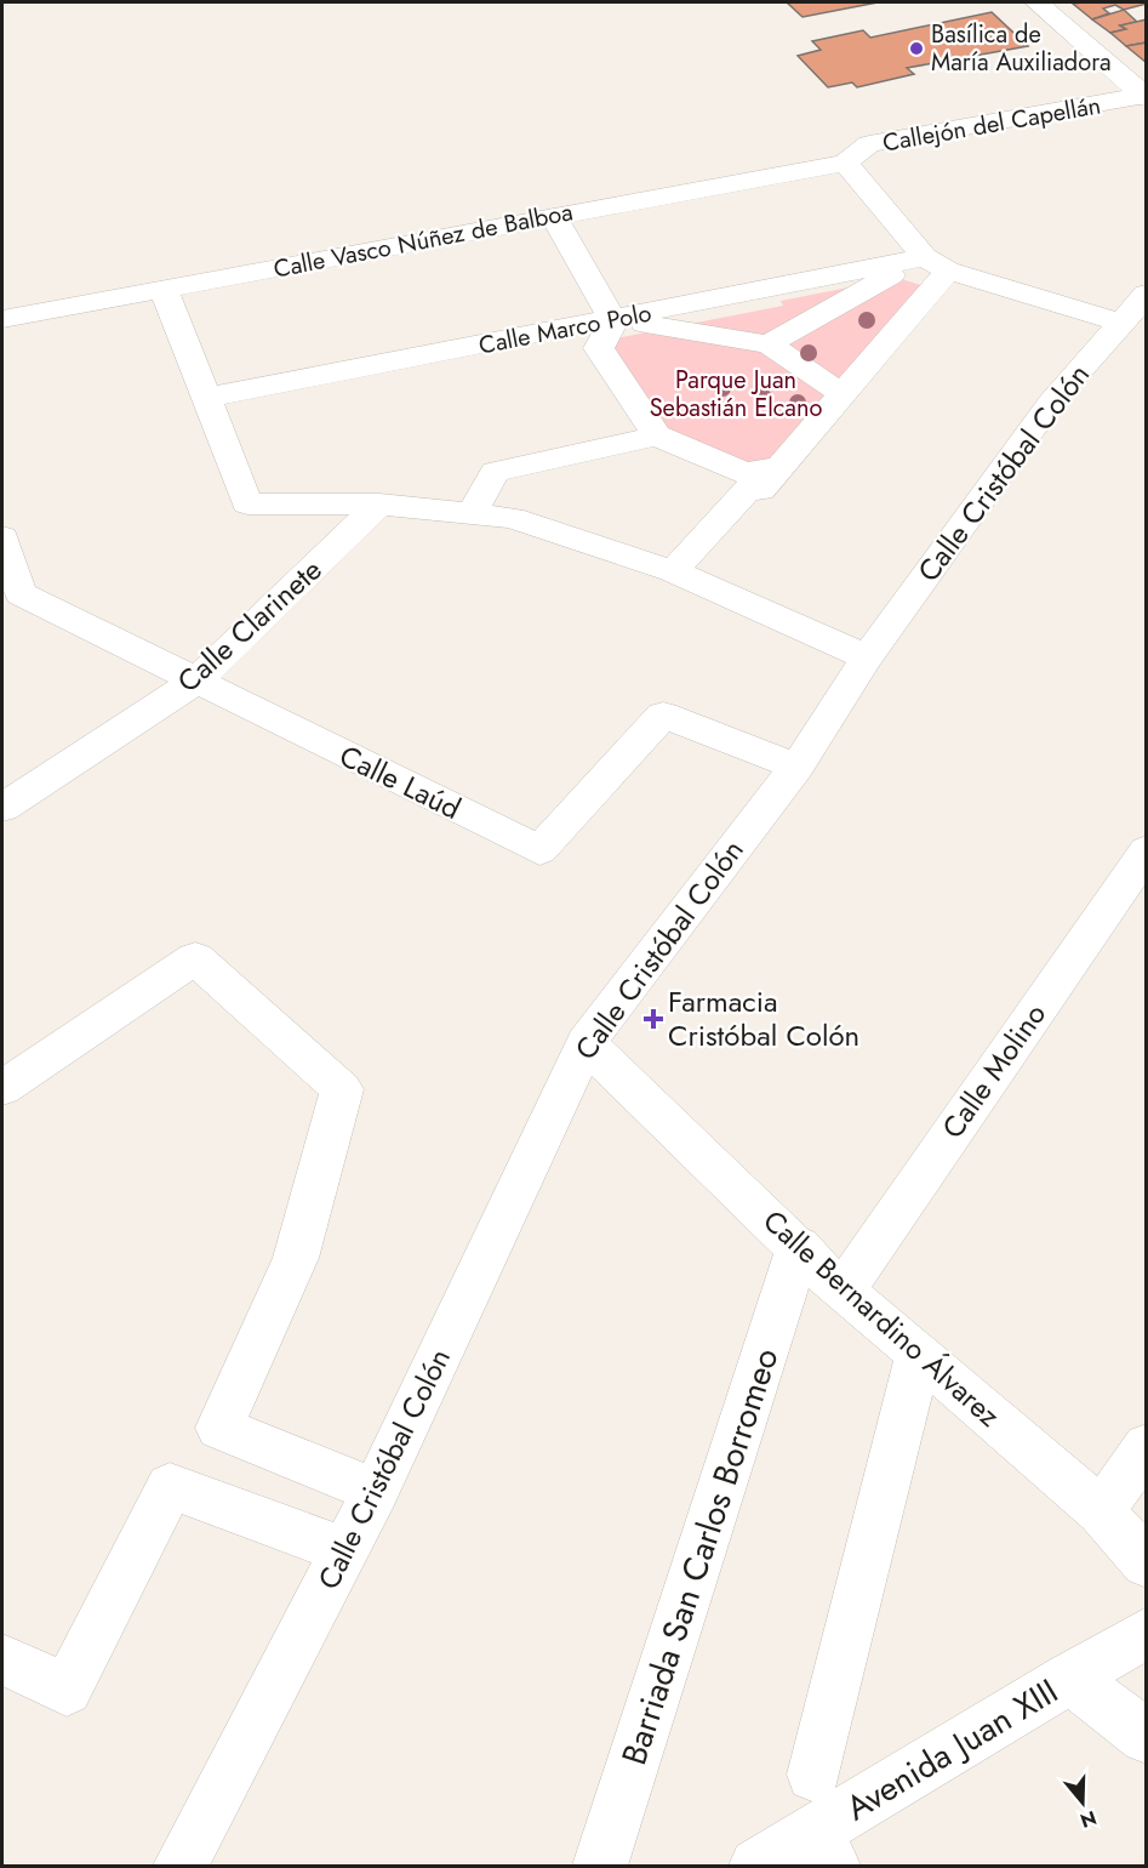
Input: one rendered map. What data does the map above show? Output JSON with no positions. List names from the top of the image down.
{
  "streets": {
    "street": [
      "Callejón del Capellán",
      "Calle Vasco Núñez de Balboa",
      "Calle Marco Polo",
      "Calle Cristóbal Colón",
      "Calle Clarinete",
      "Calle Laúd",
      "Calle Molino",
      "Calle Bernardino Álvarez",
      "Barriada San Carlos Borromeo",
      "Avenida Juan XIII"
    ]
  },
  "crossings": [
    ["Callejón del Capellán", "Calle Vasco Núñez de Balboa"],
    ["Calle Cristóbal Colón", "Calle Laúd"],
    ["Calle Cristóbal Colón", "Calle Bernardino Álvarez"],
    ["Calle Clarinete", "Calle Laúd"],
    ["Calle Molino", "Calle Bernardino Álvarez"],
    ["Calle Bernardino Álvarez", "Barriada San Carlos Borromeo"]
  ],
  "parks": ["Parque Juan Sebastián Elcano"],
  "places": {
    "other": ["Basílica de María Auxiliadora"],
    "health": ["Farmacia Cristóbal Colón"]
  },
  "north": "bottom"
}
